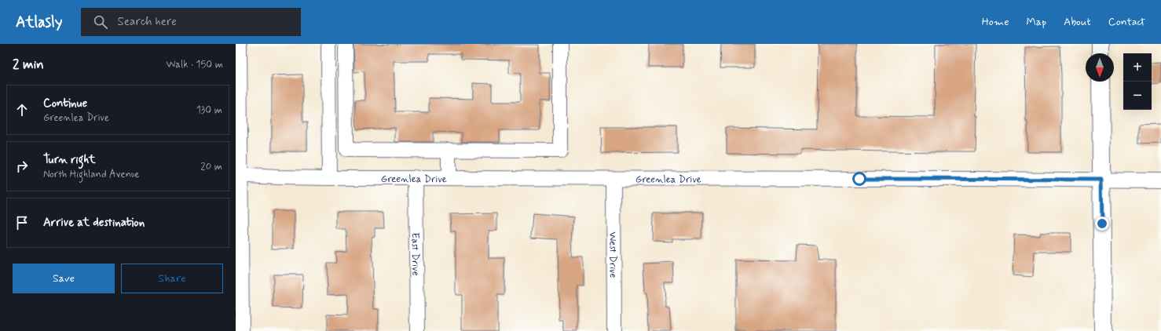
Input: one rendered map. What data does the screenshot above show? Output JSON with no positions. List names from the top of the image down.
{
  "streets": {
    "street": ["Greenlea Drive", "East Drive", "West Drive"]
  },
  "crossings": [
    ["Greenlea Drive", "East Drive"],
    ["Greenlea Drive", "West Drive"]
  ],
  "north": "bottom",
  "page": {
    "header": "Atlasly",
    "search": "Search here",
    "nav": [
      "Home",
      "Map",
      "About",
      "Contact"
    ],
    "heading": ["2 min", "Walk · 150 m"],
    "map_buttons": ["+", "−"],
    "list": [
      ["Continue", "Greenlea Drive", "130 m"],
      ["Turn right", "North Highland Avenue", "20 m"],
      "Arrive at destination"
    ],
    "buttons": ["Save", "Share"]
  }
}
